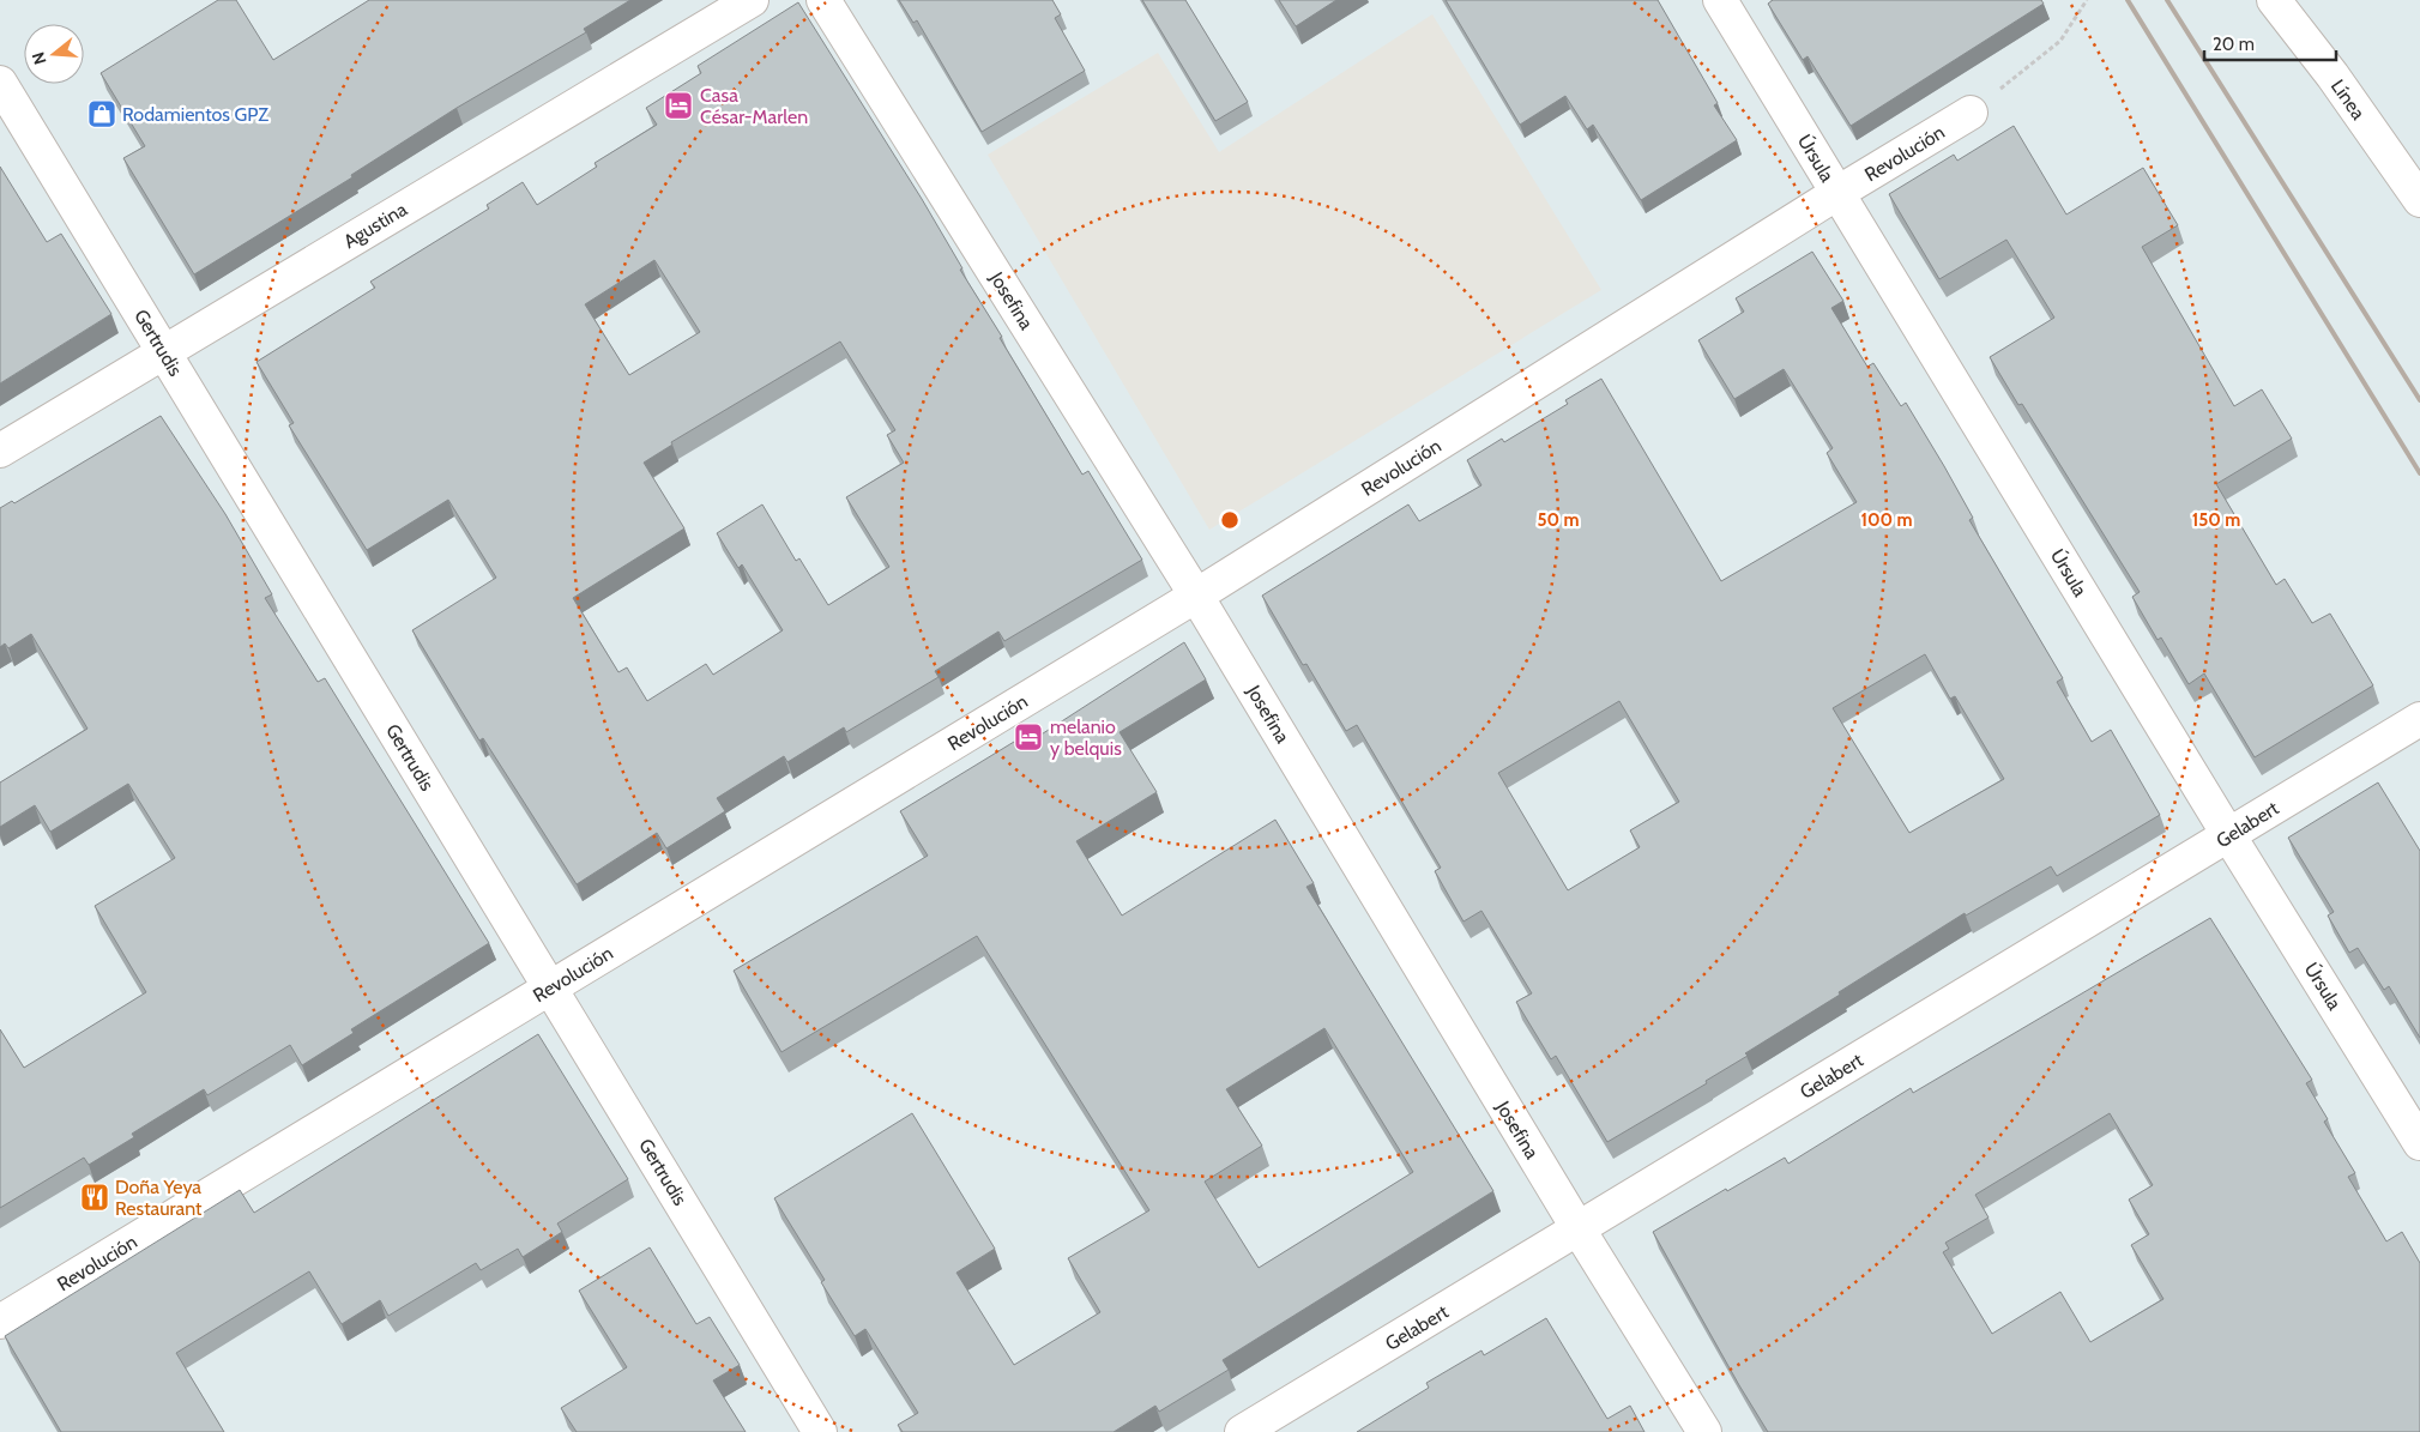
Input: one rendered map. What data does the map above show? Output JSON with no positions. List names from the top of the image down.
{
  "streets": {
    "street": [
      "Línea",
      "Revolución",
      "Úrsula",
      "Agustina",
      "Josefina",
      "Gertrudis",
      "Gelabert"
    ]
  },
  "crossings": [
    ["Revolución", "Úrsula"],
    ["Revolución", "Josefina"],
    ["Revolución", "Gertrudis"],
    ["Úrsula", "Gelabert"],
    ["Agustina", "Gertrudis"],
    ["Josefina", "Gelabert"]
  ],
  "places": {
    "hotel": ["Casa César-Marlen", "melanio y belquis"],
    "shop": ["Rodamientos GPZ"],
    "restaurant": ["Doña Yeya Restaurant"]
  },
  "scale_bar": "20 m",
  "north": "left",
  "rings": ["50 m", "100 m", "150 m"]
}
